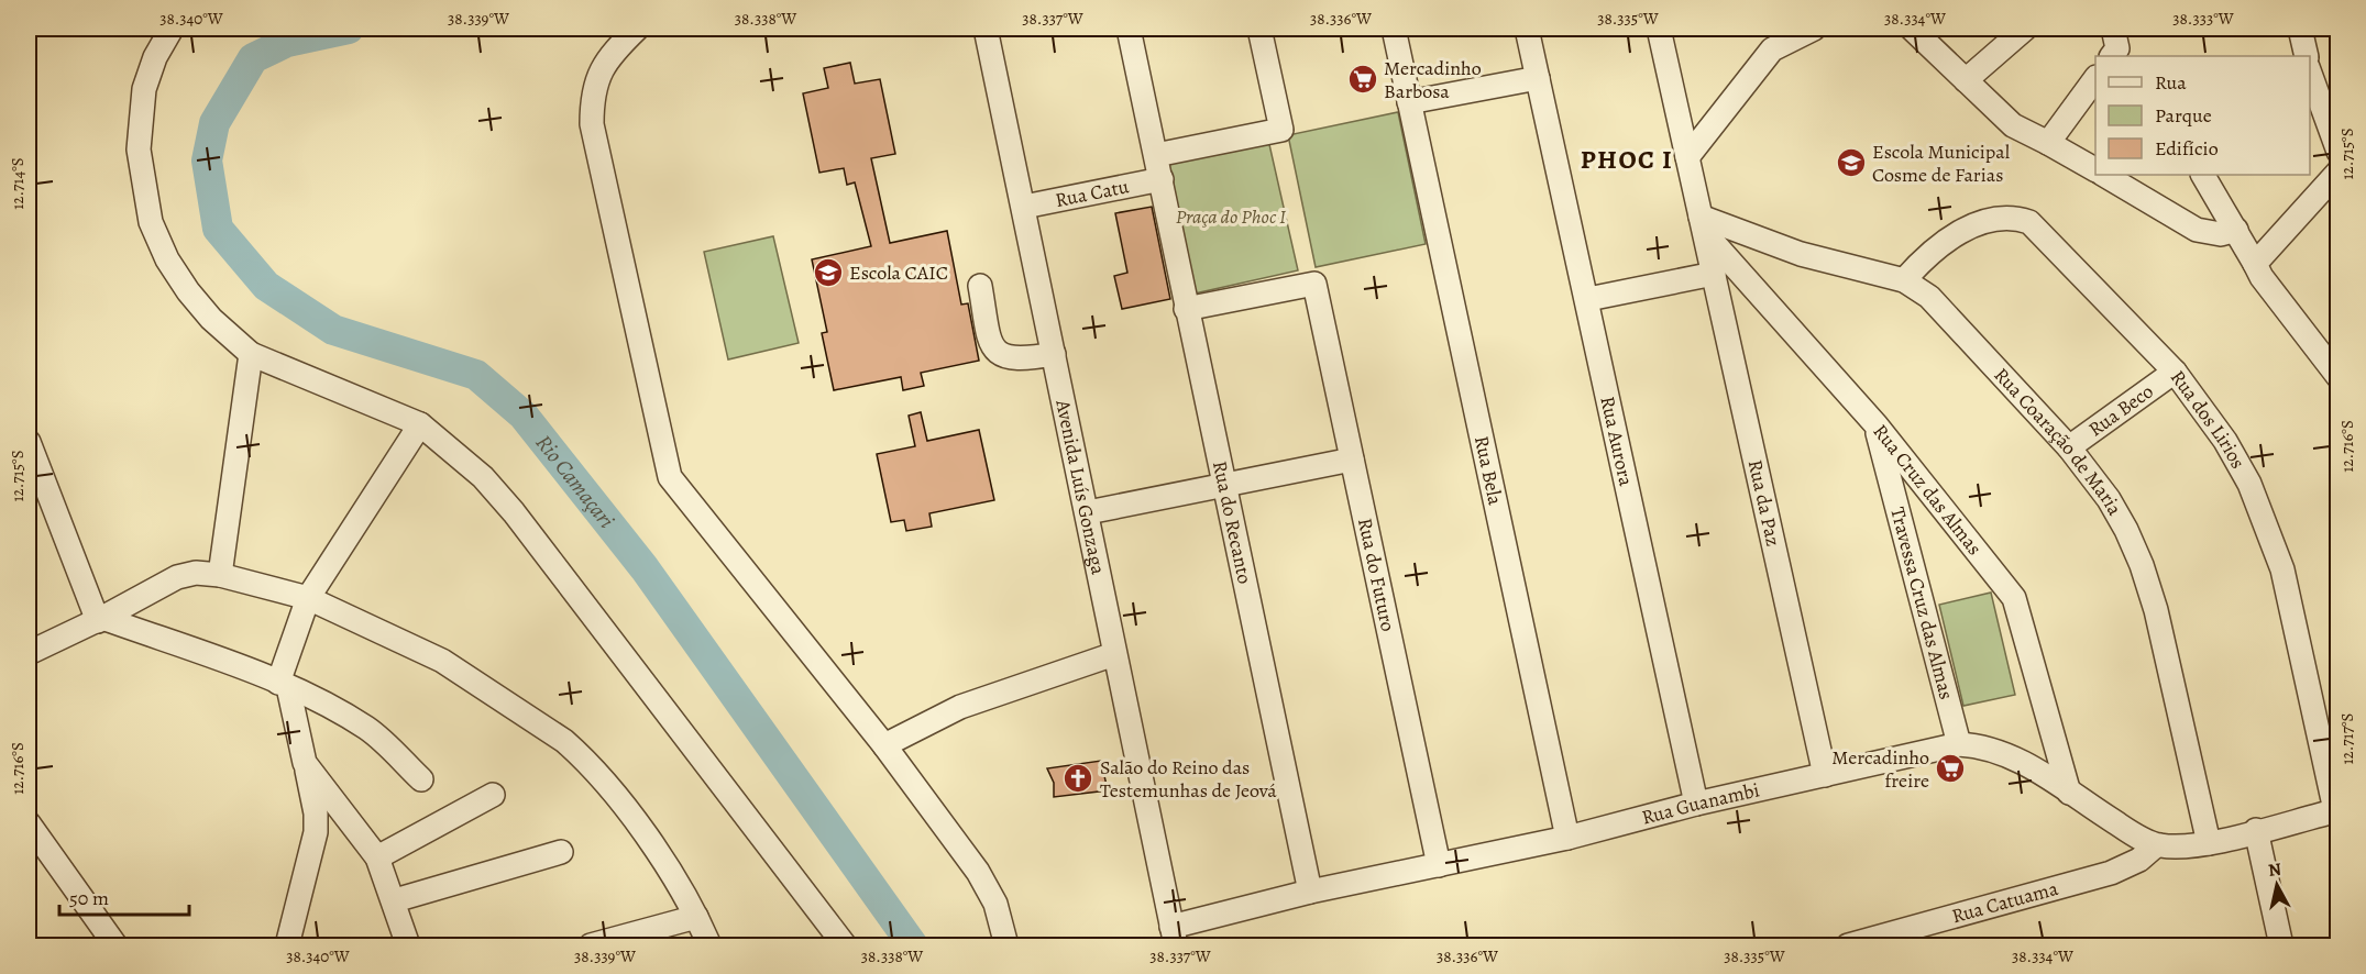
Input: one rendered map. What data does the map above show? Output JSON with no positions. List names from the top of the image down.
{
  "streets": {
    "street": [
      "Rua Catu",
      "Rua Beco",
      "Rua dos Lirios",
      "Rua Aurora",
      "Rua Coaração de Maria",
      "Rua Bela",
      "Avenida Luís Gonzaga",
      "Rua Cruz das Almas",
      "Rua da Paz",
      "Rua do Recanto",
      "Rua do Futuro",
      "Travessa Cruz das Almas",
      "Rua Guanambi",
      "Rua Catuama"
    ]
  },
  "crossings": [
    ["Rua Catu", "Avenida Luís Gonzaga"],
    ["Rua Catu", "Rua do Recanto"],
    ["Rua Beco", "Rua dos Lirios"],
    ["Rua Beco", "Rua Coaração de Maria"],
    ["Rua dos Lirios", "Rua Coaração de Maria"],
    ["Rua Aurora", "Rua Guanambi"],
    ["Rua Coaração de Maria", "Rua Cruz das Almas"],
    ["Rua Coaração de Maria", "Rua da Paz"],
    ["Rua Bela", "Rua Guanambi"],
    ["Avenida Luís Gonzaga", "Rua Guanambi"],
    ["Rua Cruz das Almas", "Rua da Paz"],
    ["Rua Cruz das Almas", "Travessa Cruz das Almas"],
    ["Rua Cruz das Almas", "Rua Guanambi"],
    ["Rua da Paz", "Rua Guanambi"],
    ["Rua do Recanto", "Rua do Futuro"],
    ["Rua do Recanto", "Rua Guanambi"],
    ["Rua do Futuro", "Rua Guanambi"],
    ["Travessa Cruz das Almas", "Rua Guanambi"],
    ["Rua Guanambi", "Rua Catuama"]
  ],
  "districts": ["PHOC I"],
  "water": ["Rio Camaçari"],
  "parks": ["Praça do Phoc I"],
  "places": {
    "supermarket": ["Mercadinho Barbosa", "Mercadinho freire"],
    "school or university": ["Escola Municipal Cosme de Farias", "Escola CAIC"],
    "church": ["Salão do Reino das Testemunhas de Jeová"]
  },
  "legend": ["Rua", "Parque", "Edifício"],
  "scale_bar": "50 m",
  "north": "top",
  "coordinates": [
    "38.340°W",
    "38.339°W",
    "38.338°W",
    "38.337°W",
    "38.336°W",
    "38.335°W",
    "38.334°W",
    "38.333°W",
    "12.715°S",
    "12.714°S",
    "12.716°S",
    "12.717°S"
  ]
}
